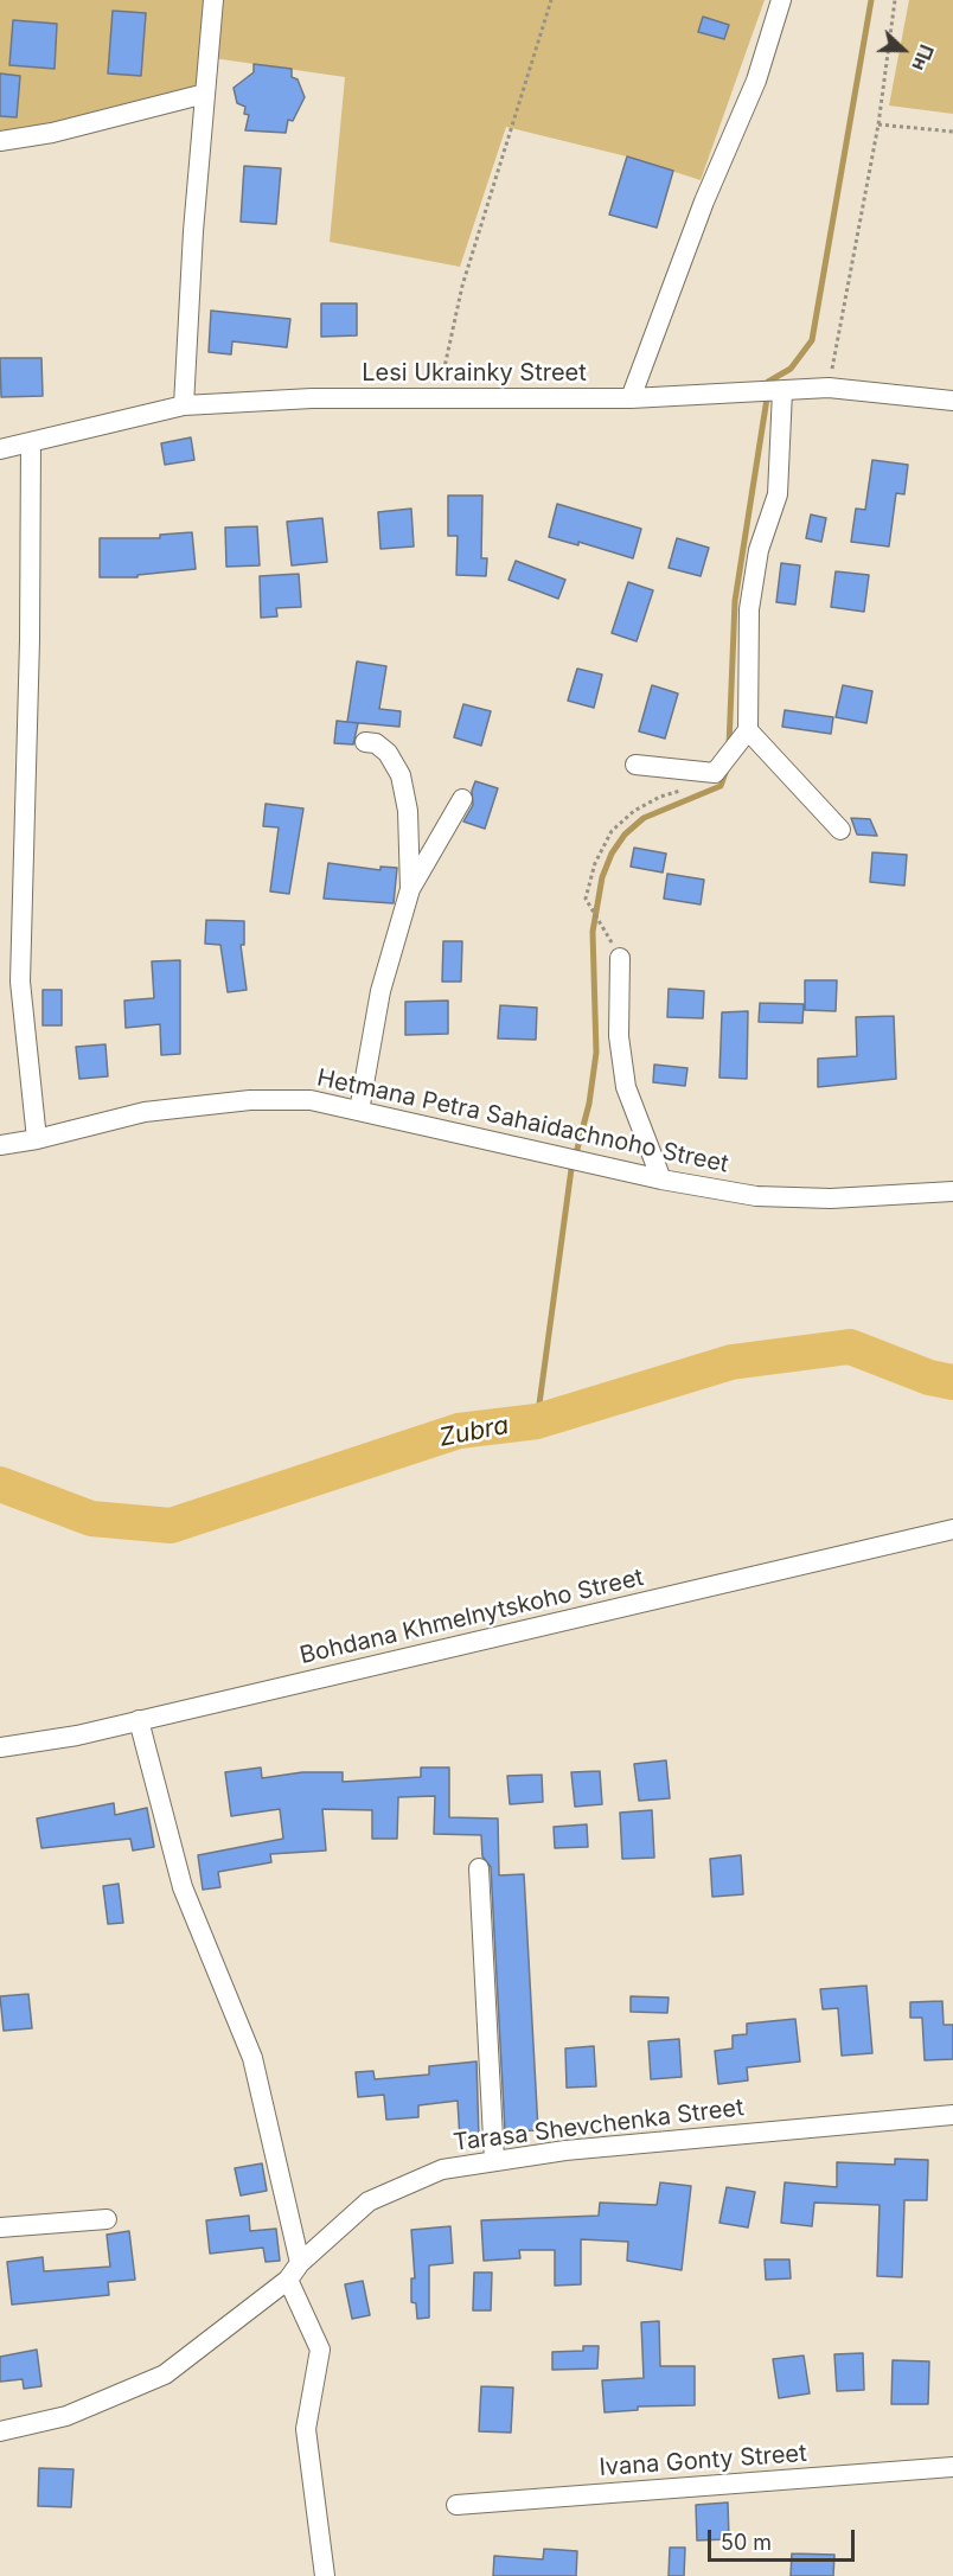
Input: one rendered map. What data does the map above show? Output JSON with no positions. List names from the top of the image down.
{
  "streets": {
    "street": [
      "Lesi Ukrainky Street",
      "Hetmana Petra Sahaidachnoho Street",
      "Bohdana Khmelnytskoho Street",
      "Tarasa Shevchenka Street",
      "Ivana Gonty Street"
    ]
  },
  "water": ["Zubra"],
  "scale_bar": "50 m",
  "north": "right"
}
